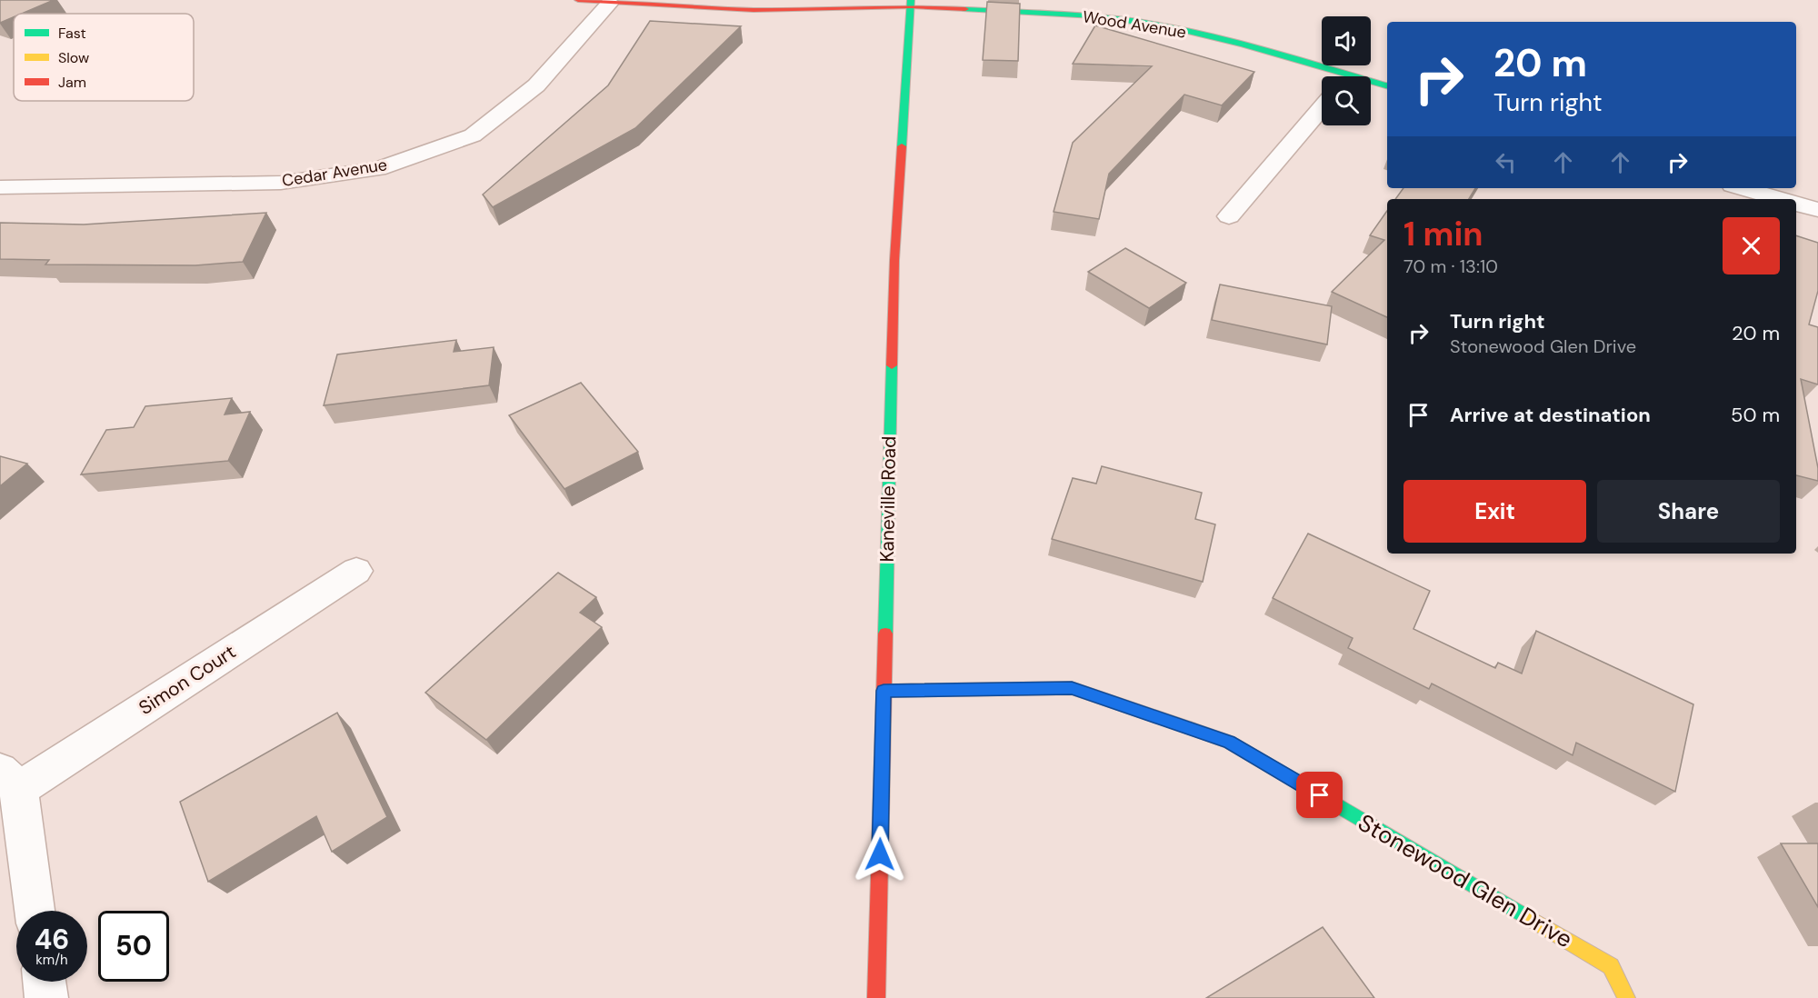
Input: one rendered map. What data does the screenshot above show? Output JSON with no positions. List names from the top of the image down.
{
  "streets": {
    "street": [
      "Wood Avenue",
      "Cedar Avenue",
      "Kaneville Road",
      "Simon Court",
      "Stonewood Glen Drive"
    ]
  },
  "crossings": [
    ["Wood Avenue", "Cedar Avenue"],
    ["Wood Avenue", "Kaneville Road"],
    ["Kaneville Road", "Stonewood Glen Drive"]
  ],
  "legend": ["Fast", "Slow", "Jam"],
  "page": {
    "turn": ["20 m", "Turn right"],
    "heading": ["1 min", "70 m · 13:10"],
    "list": [
      {
        "name": "Turn right",
        "note": "Stonewood Glen Drive",
        "value": "20 m"
      },
      {
        "name": "Arrive at destination",
        "value": "50 m"
      }
    ],
    "buttons": ["Exit", "Share"],
    "speed": "46 km/h",
    "limit": "50"
  }
}
